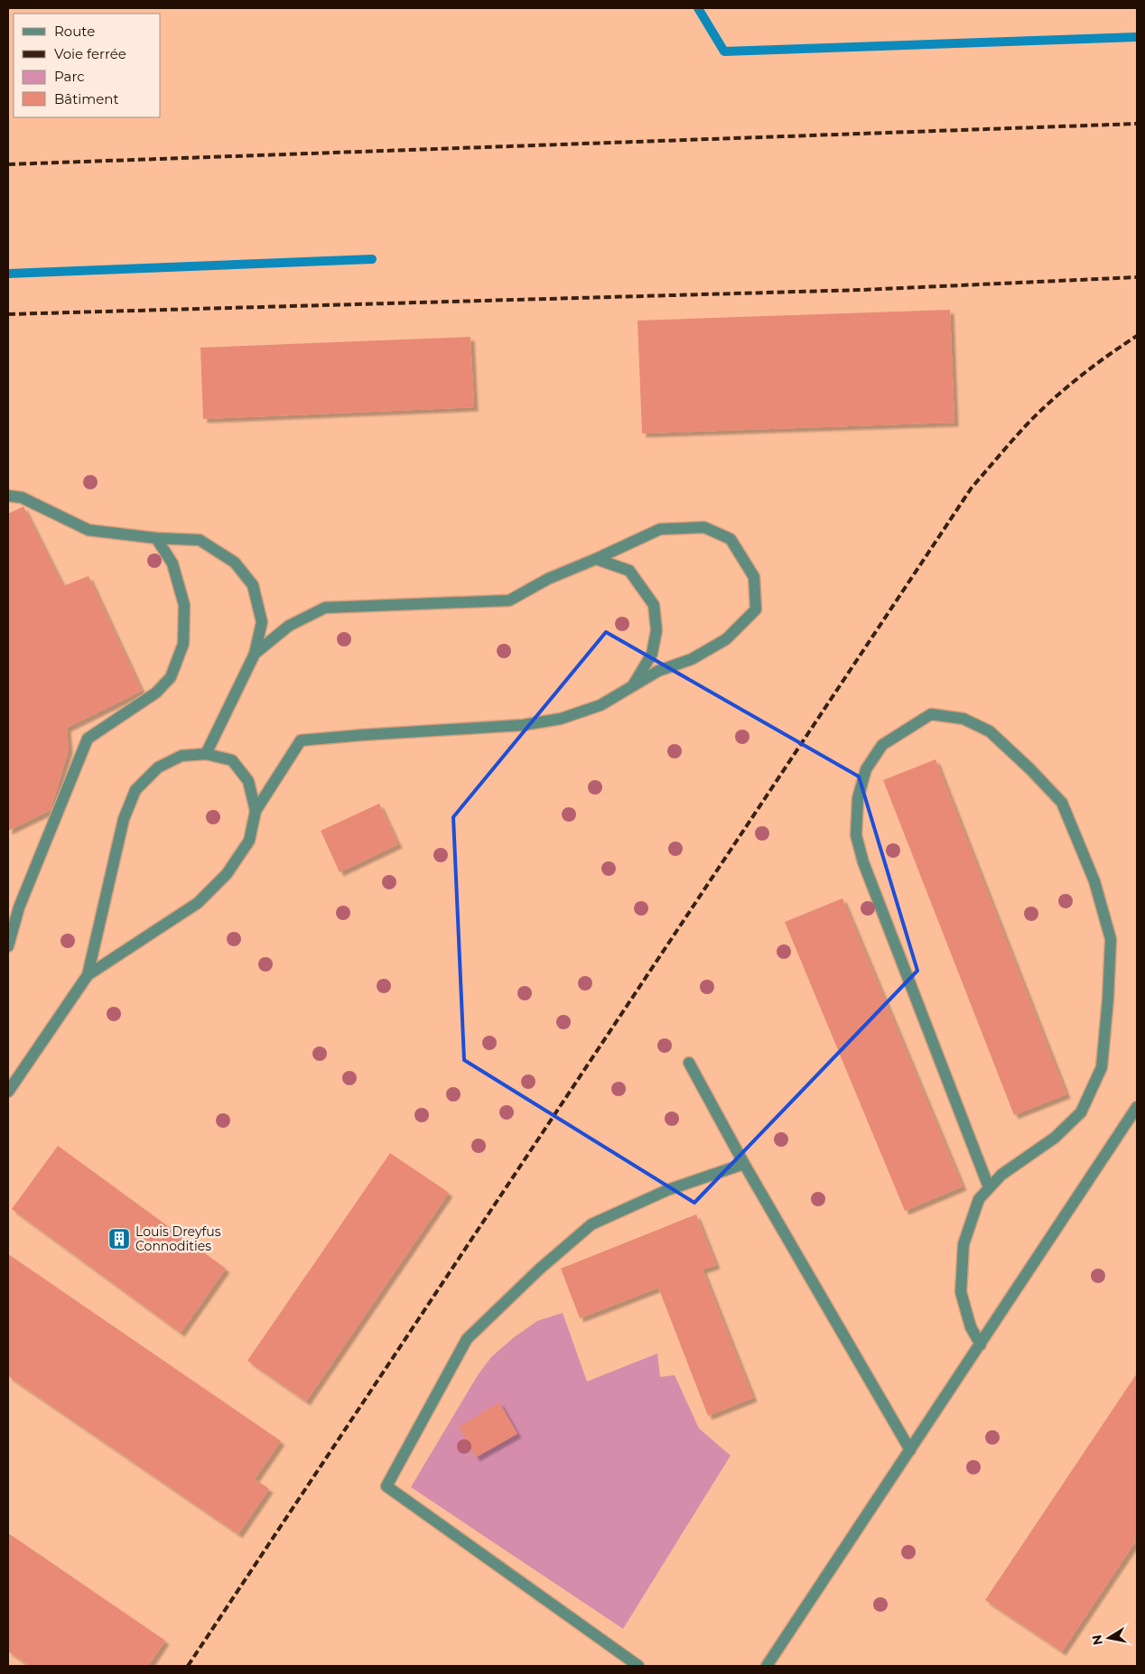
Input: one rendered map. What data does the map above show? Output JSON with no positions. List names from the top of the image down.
{
  "places": {
    "building": ["Louis Dreyfus Connodities"]
  },
  "legend": [
    "Route",
    "Voie ferrée",
    "Parc",
    "Bâtiment"
  ],
  "north": "left"
}
